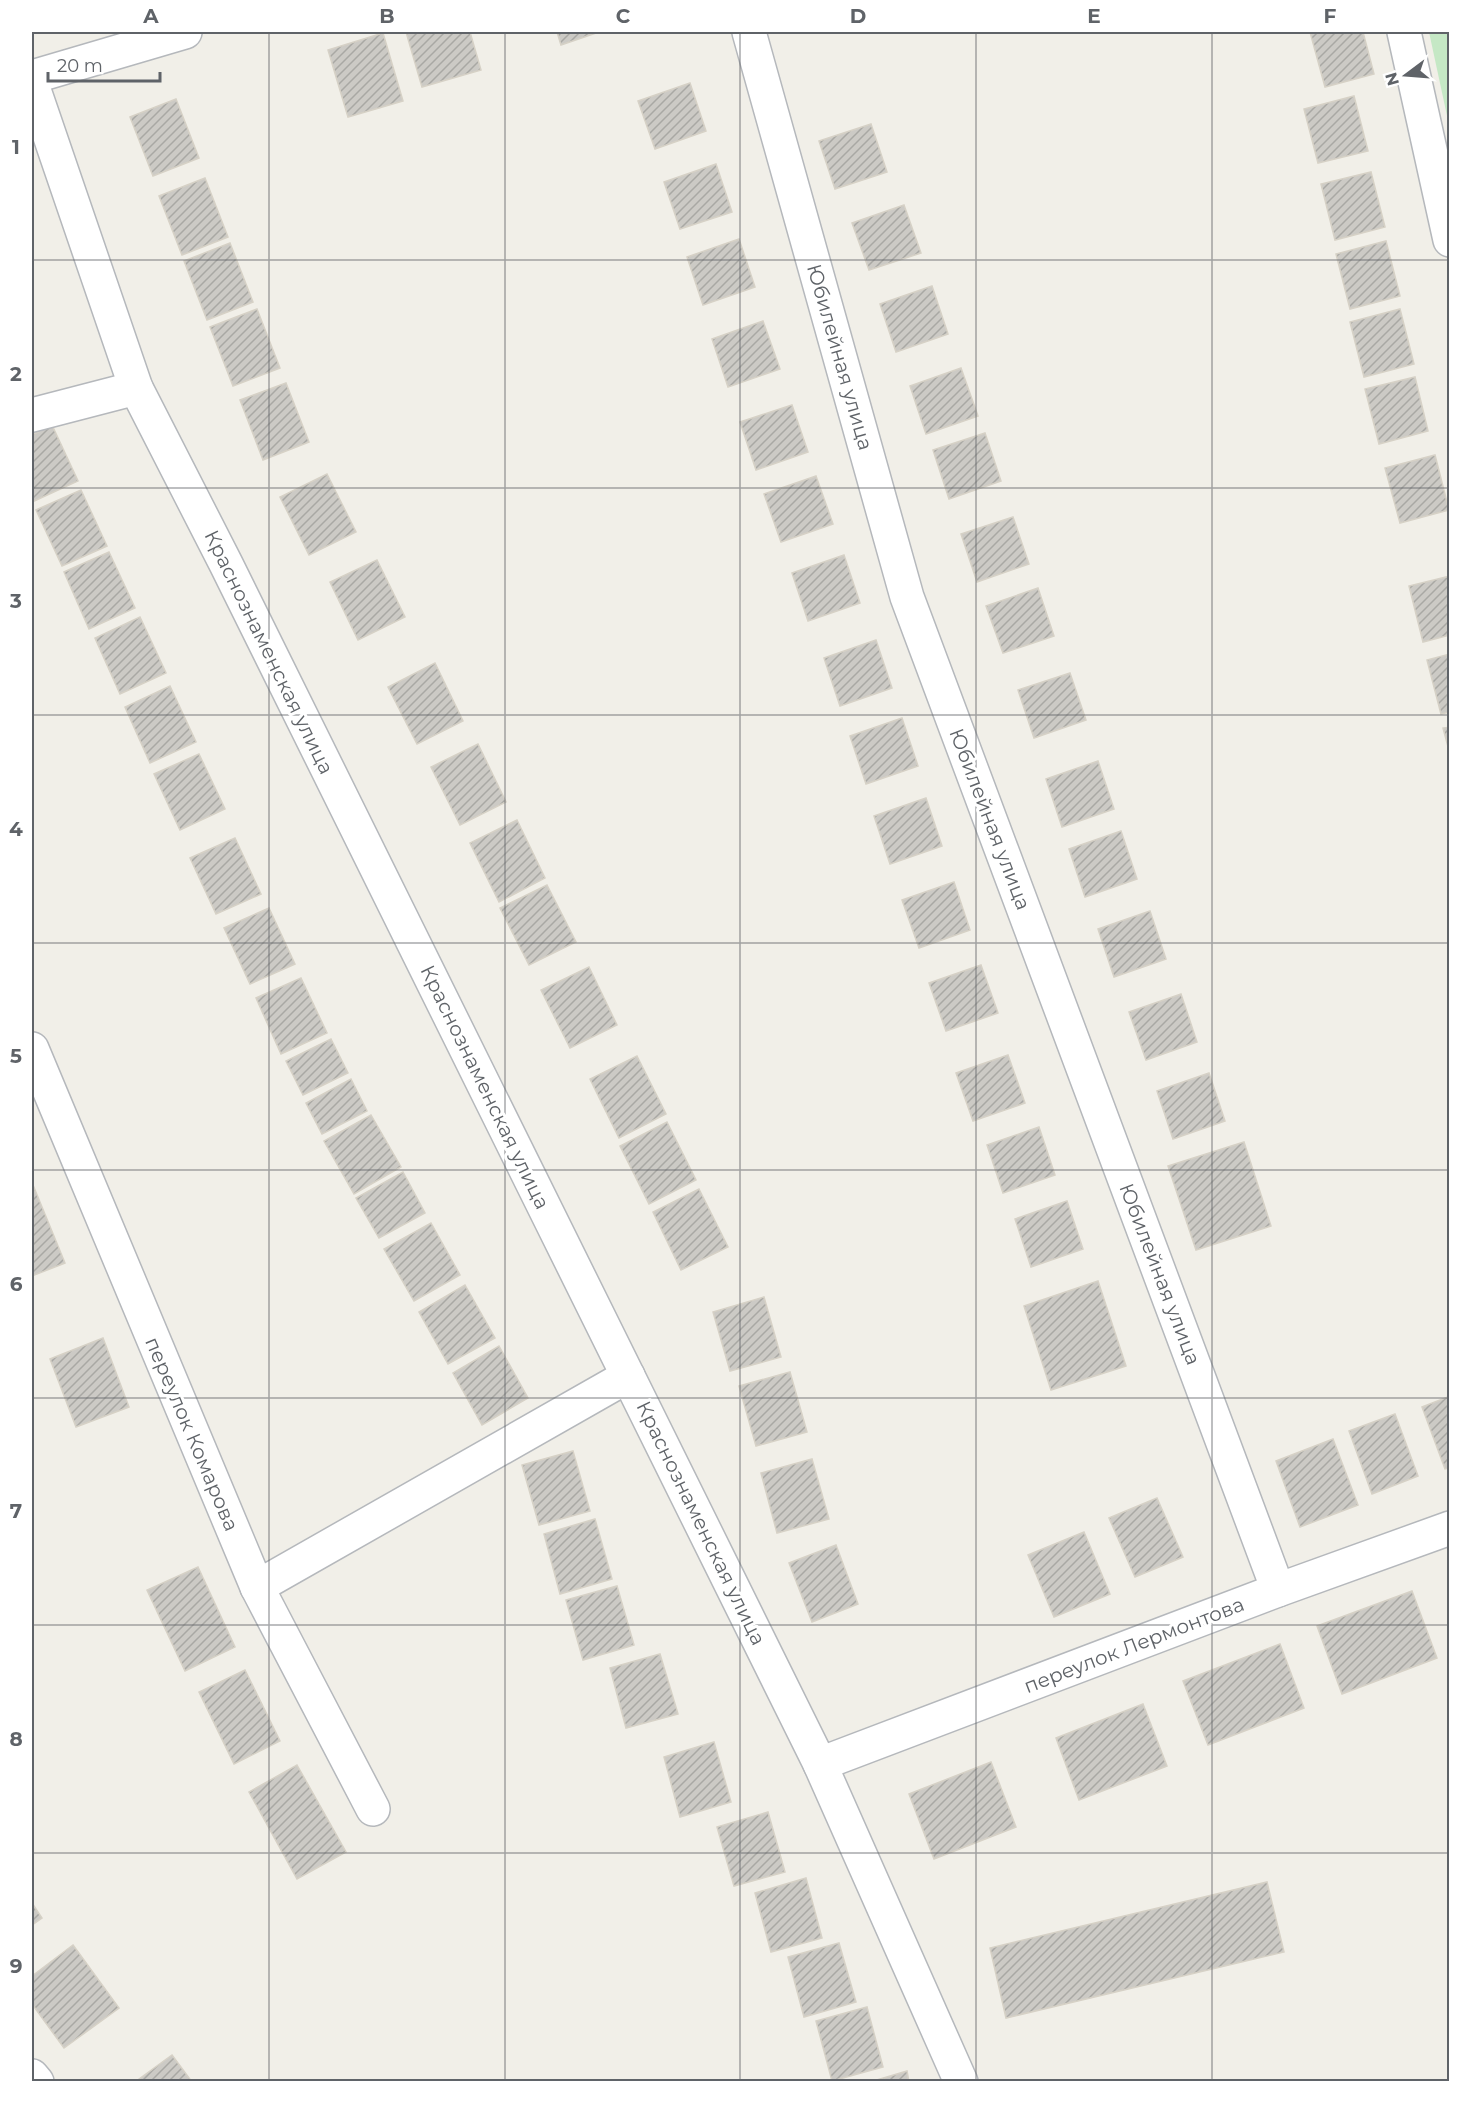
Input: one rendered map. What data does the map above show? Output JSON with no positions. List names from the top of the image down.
{
  "streets": {
    "street": [
      "Юбилейная улица",
      "Краснознаменская улица",
      "переулок Комарова",
      "переулок Лермонтова"
    ]
  },
  "crossings": [
    ["Юбилейная улица", "переулок Лермонтова"],
    ["Краснознаменская улица", "переулок Лермонтова"]
  ],
  "scale_bar": "20 m",
  "north": "left",
  "grid": {
    "columns": [
      "A",
      "B",
      "C",
      "D",
      "E",
      "F"
    ],
    "rows": [
      "1",
      "2",
      "3",
      "4",
      "5",
      "6",
      "7",
      "8",
      "9"
    ]
  }
}
